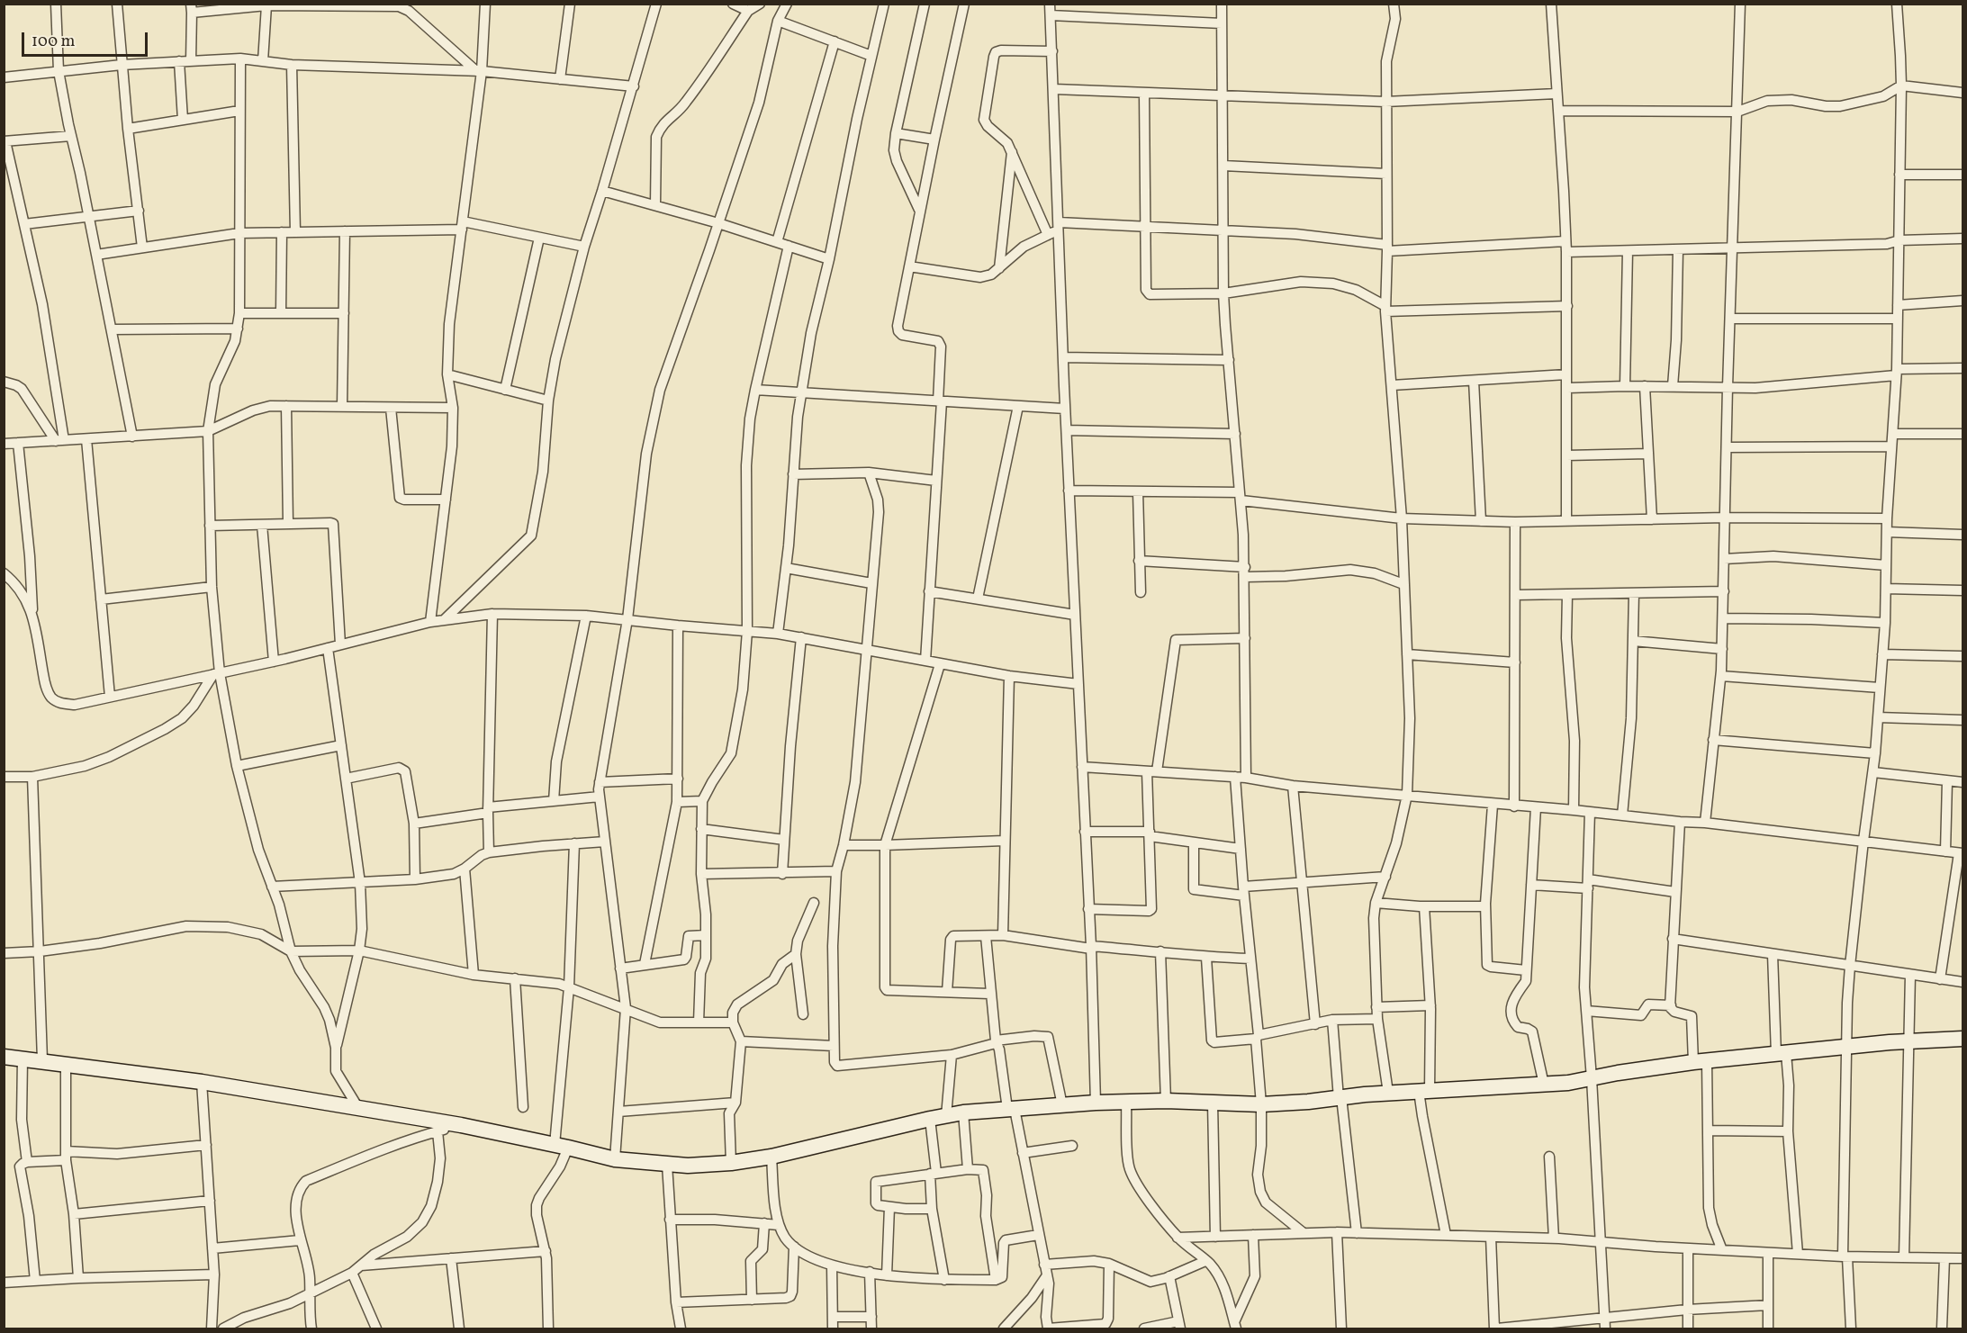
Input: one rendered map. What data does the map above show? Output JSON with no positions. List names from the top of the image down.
{
  "scale_bar": "100 m"
}
